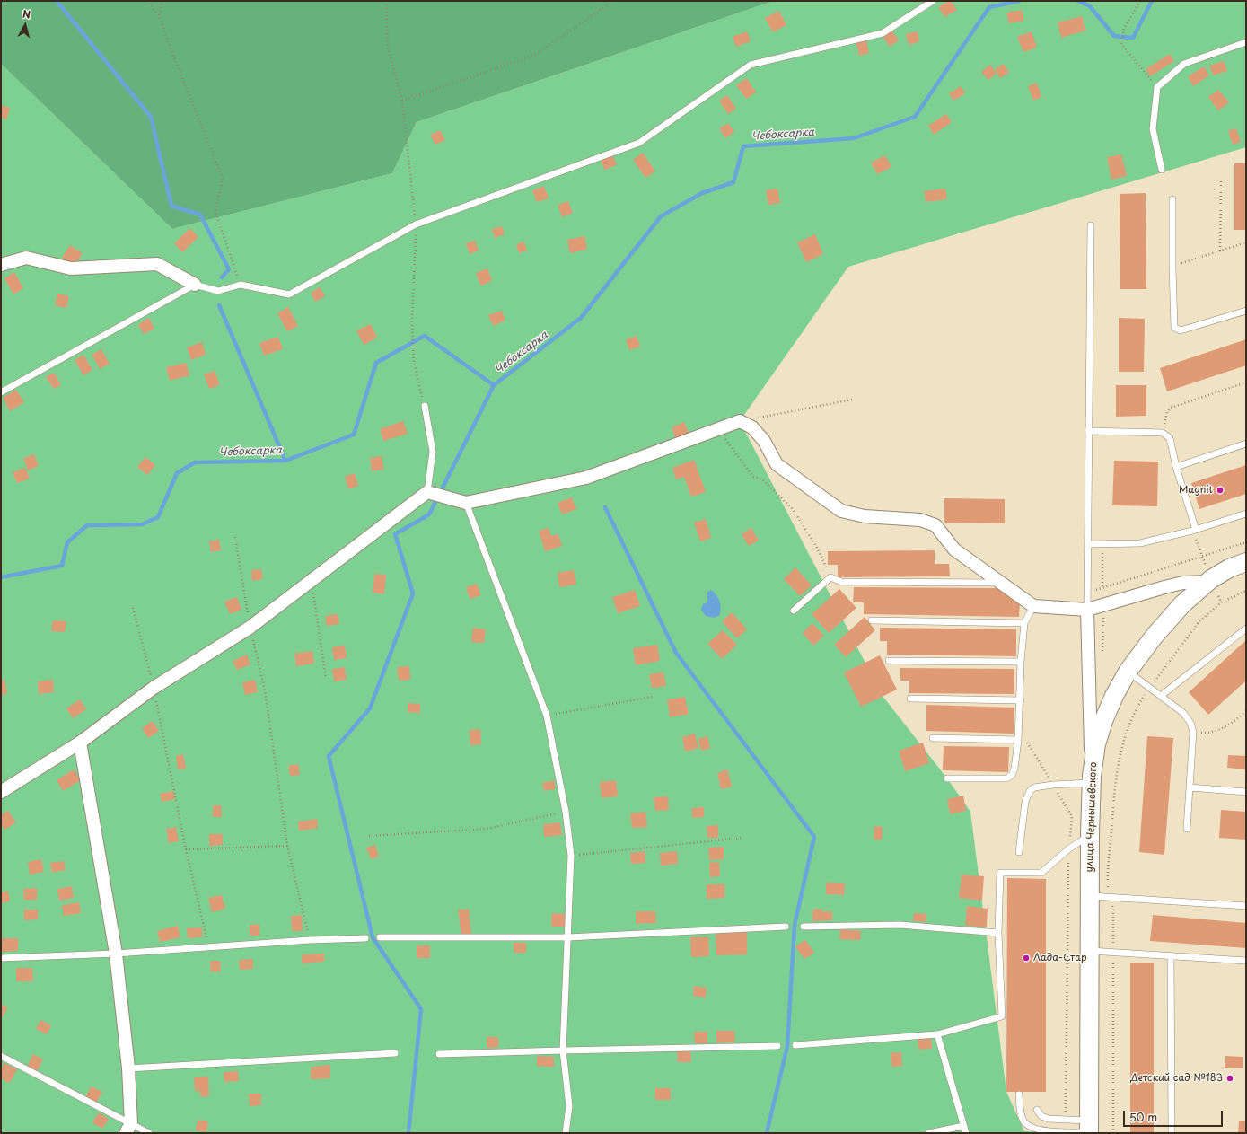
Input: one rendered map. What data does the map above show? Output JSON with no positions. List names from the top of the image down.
{
  "streets": {
    "street": ["улица Чернышевского"]
  },
  "water": ["Чебоксарка"],
  "places": ["Magnit", "Лада-Стар", "Детский сад №183"],
  "scale_bar": "50 m",
  "north": "top"
}
